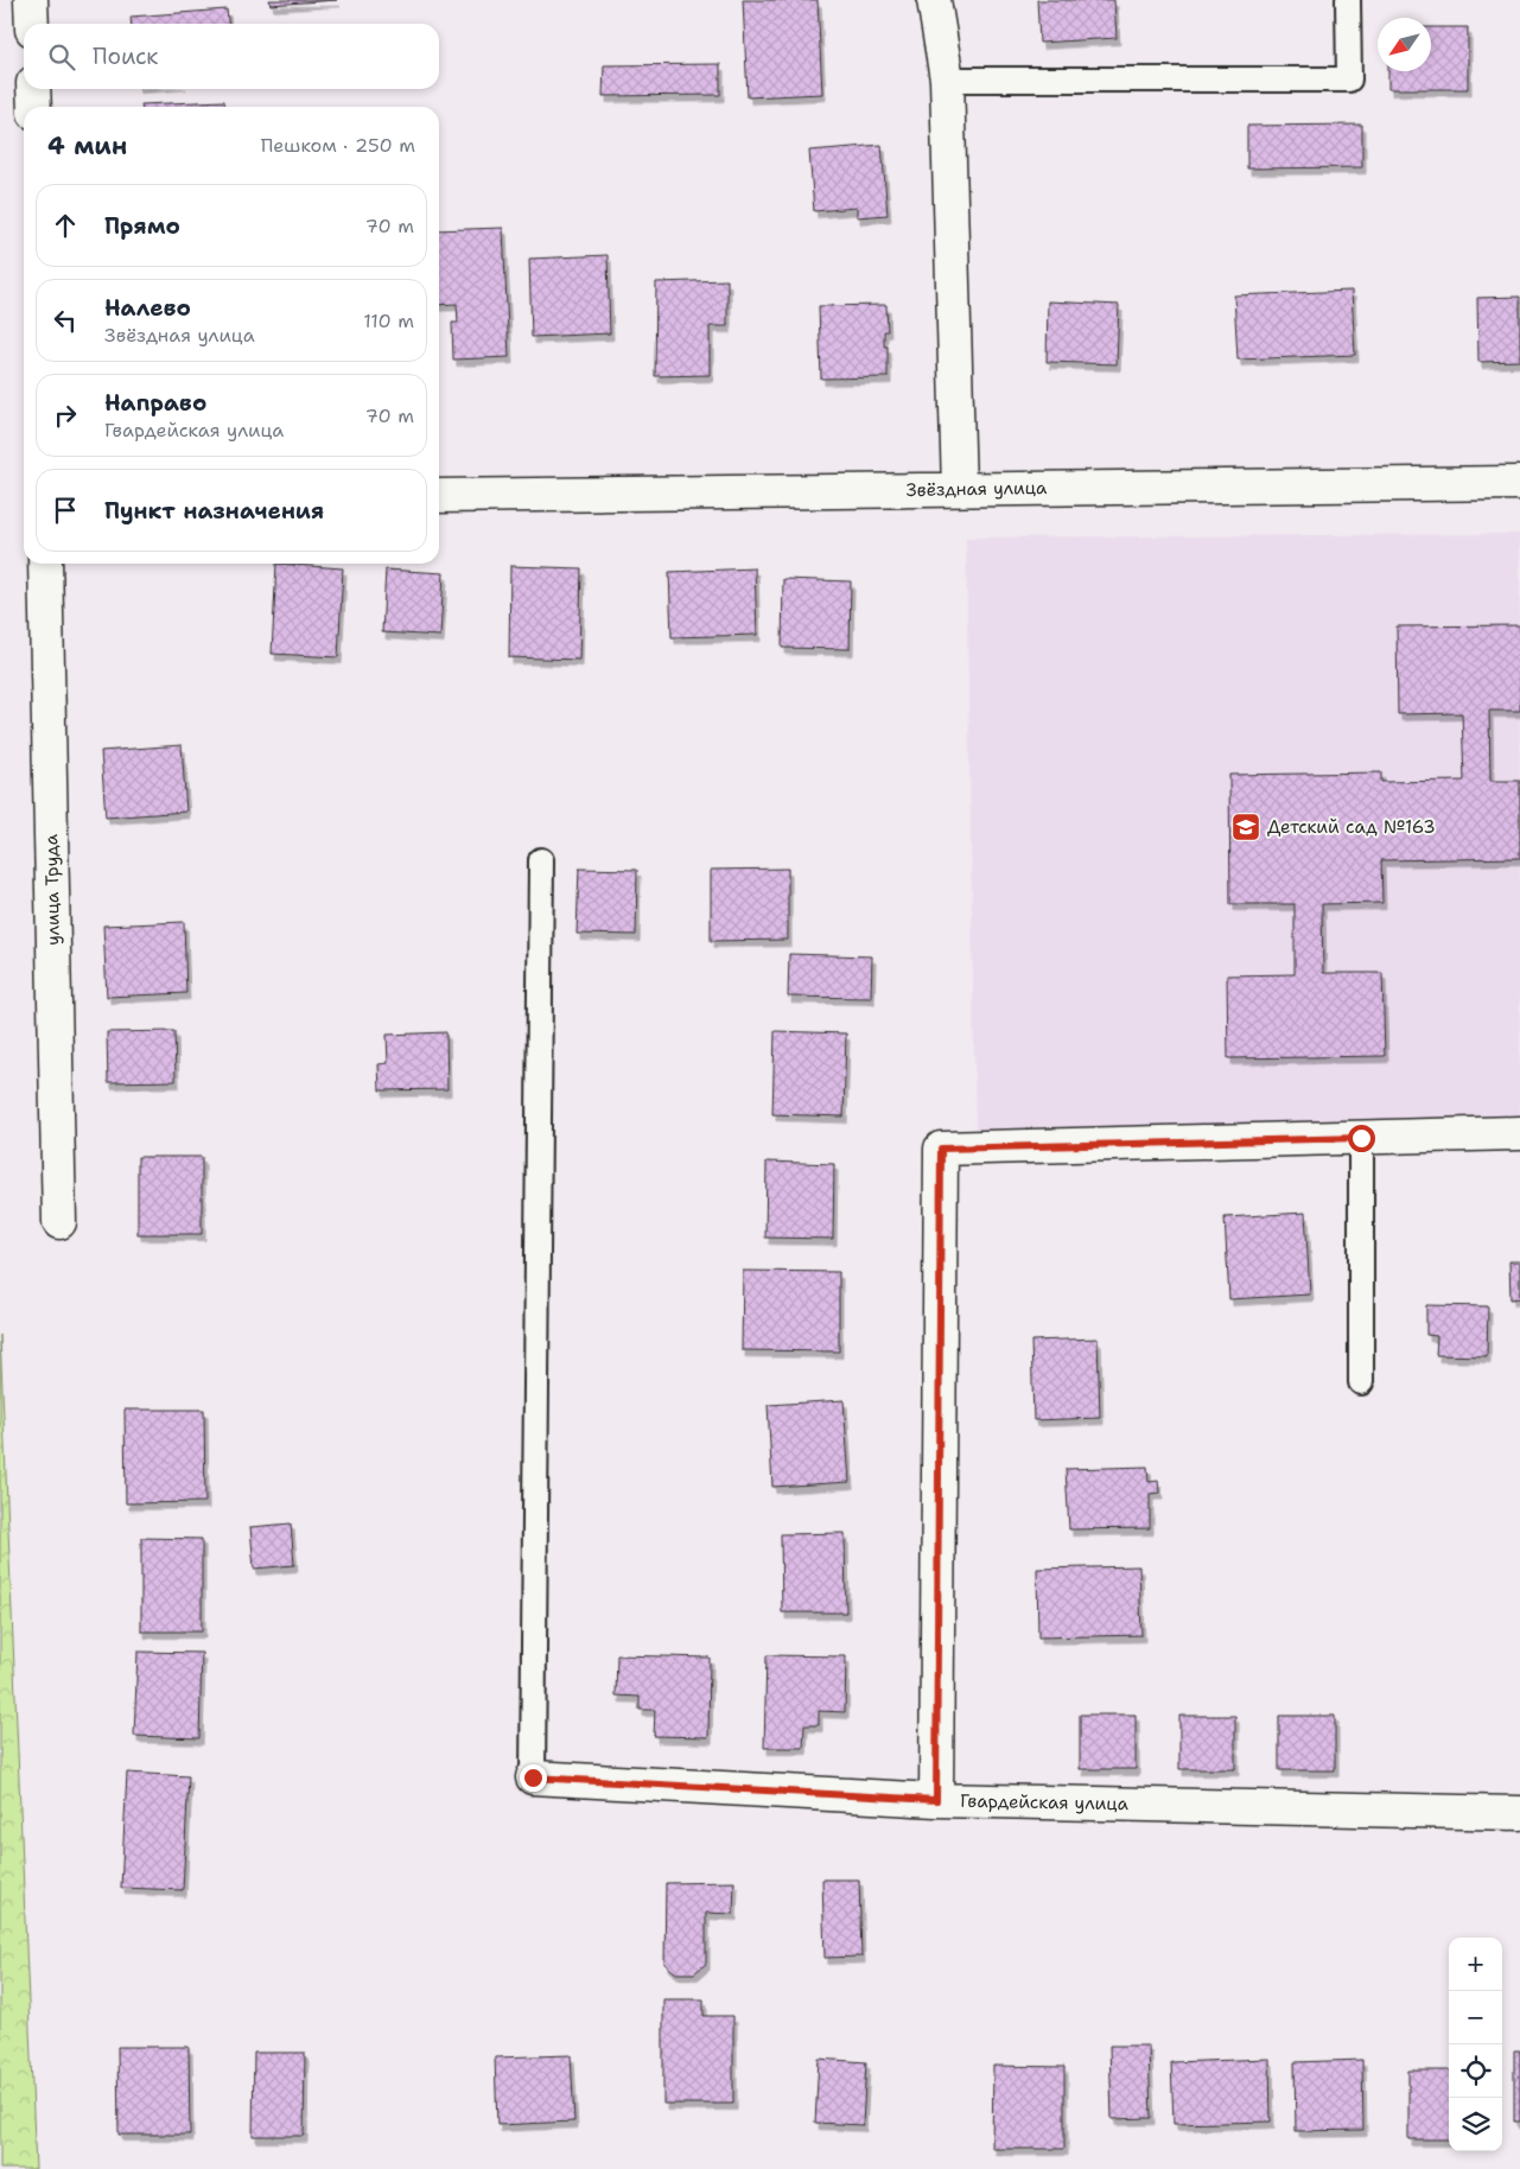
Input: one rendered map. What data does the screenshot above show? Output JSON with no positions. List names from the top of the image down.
{
  "streets": {
    "street": ["Звёздная улица", "улица Труда", "Гвардейская улица"]
  },
  "places": {
    "school or university": ["Детский cад №163"]
  },
  "north": "bottom left",
  "page": {
    "search": "Поиск",
    "heading": ["4 мин", "Пешком · 250 m"],
    "list": [
      ["Прямо", "70 m"],
      ["Налево", "Звёздная улица", "110 m"],
      ["Направо", "Гвардейская улица", "70 m"],
      "Пункт назначения"
    ],
    "map_buttons": ["+", "−"]
  }
}
